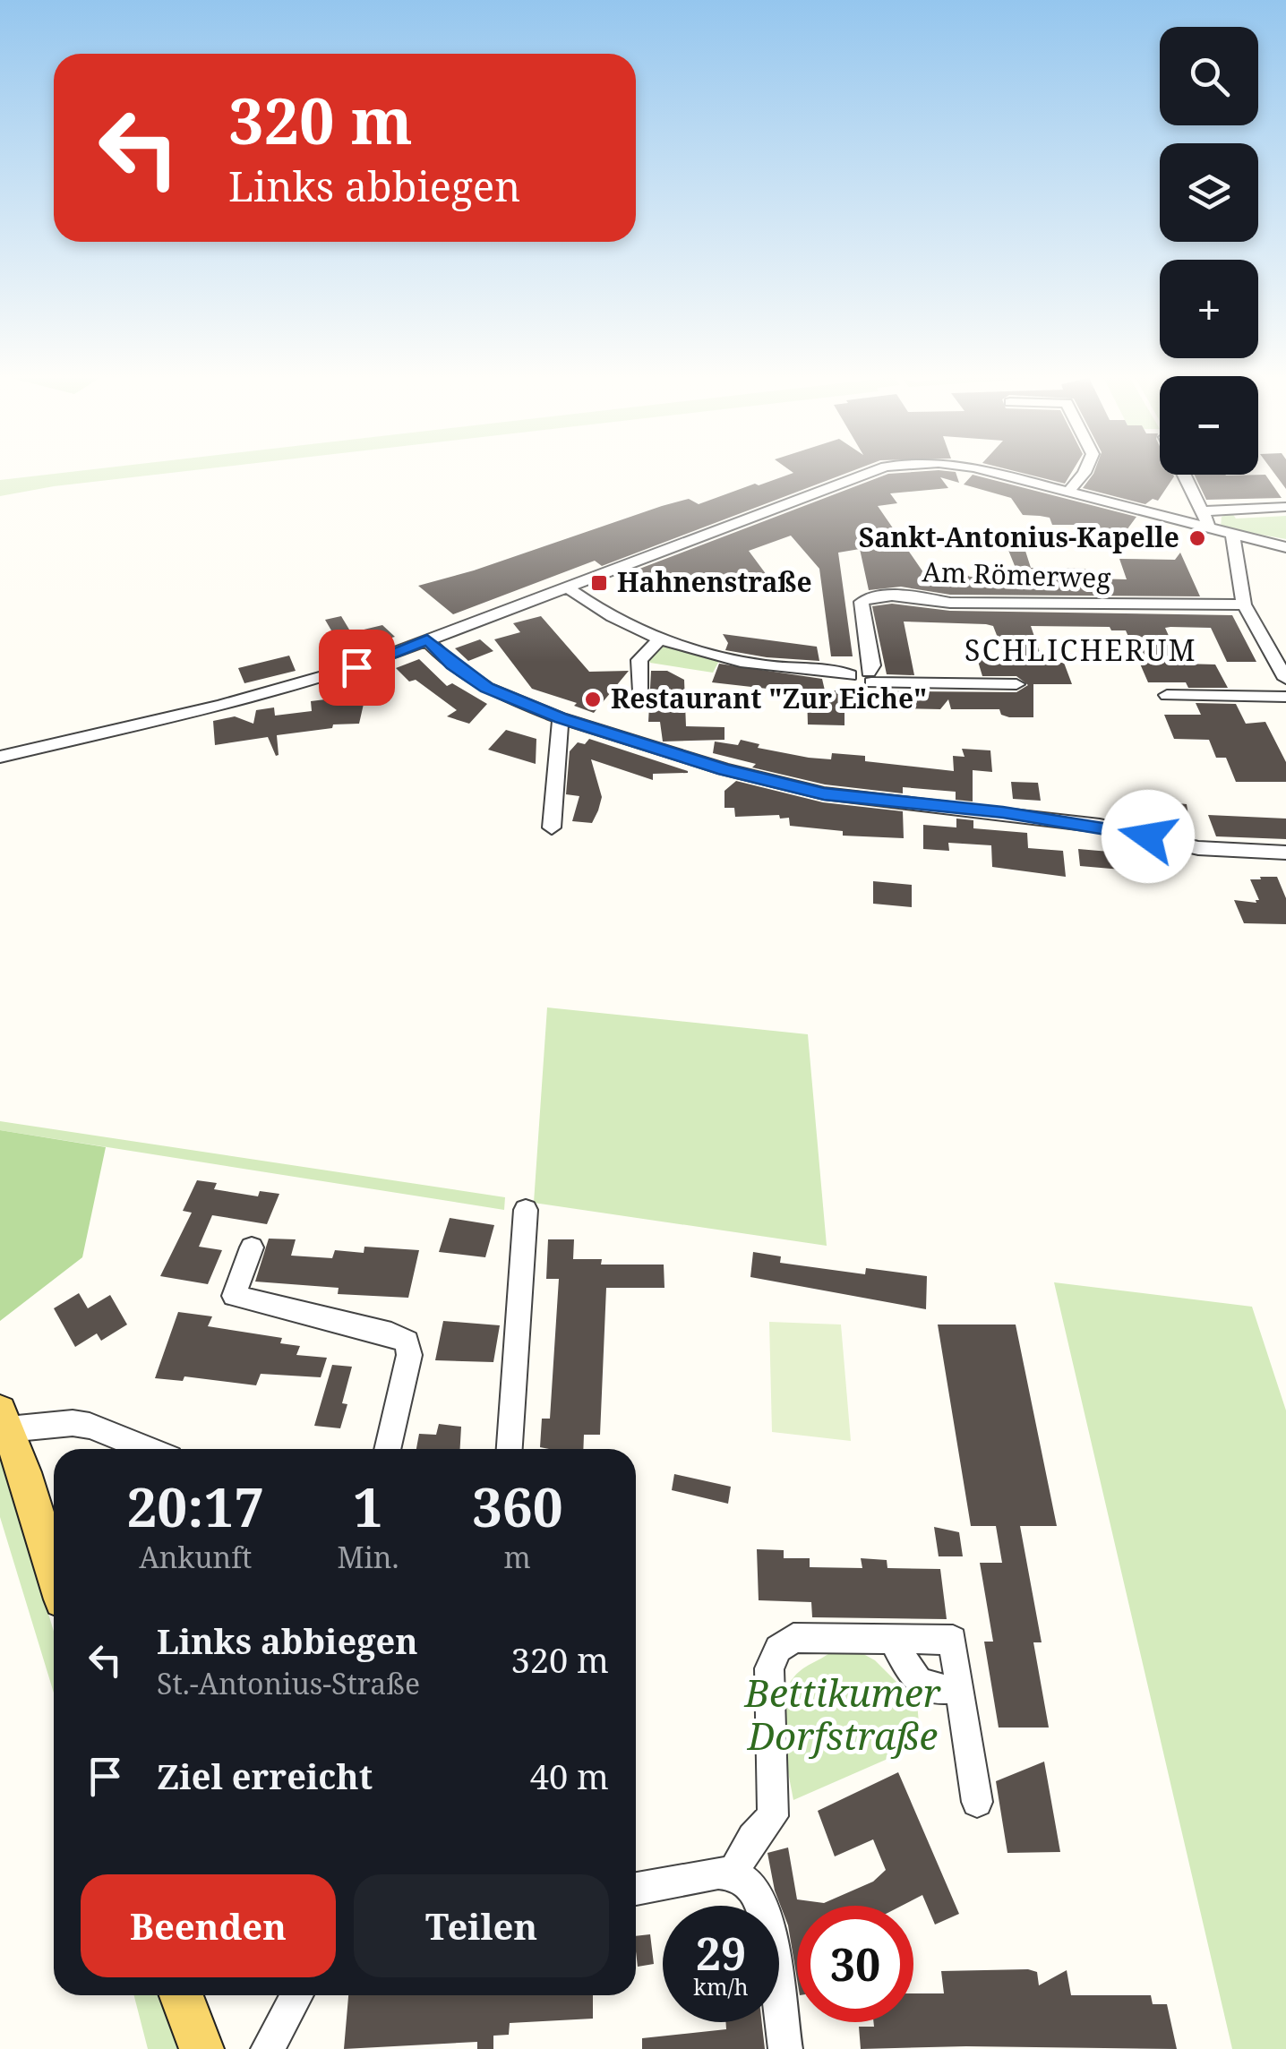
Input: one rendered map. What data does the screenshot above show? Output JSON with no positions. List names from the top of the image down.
{
  "streets": {
    "street": ["Am Römerweg"]
  },
  "districts": ["SCHLICHERUM"],
  "parks": ["Bettikumer Dorfstraße"],
  "places": {
    "other": ["Sankt-Antonius-Kapelle", "Restaurant \"Zur Eiche\""],
    "transit": ["Hahnenstraße"]
  },
  "page": {
    "map_buttons": ["+", "−"],
    "turn": ["320 m", "Links abbiegen"],
    "eta": [
      "20:17",
      "Ankunft",
      "1",
      "Min.",
      "360",
      "m"
    ],
    "list": [
      {
        "name": "Links abbiegen",
        "note": "St.-Antonius-Straße",
        "value": "320 m"
      },
      {
        "name": "Ziel erreicht",
        "value": "40 m"
      }
    ],
    "buttons": ["Beenden", "Teilen"],
    "speed": "29 km/h",
    "limit": "30"
  }
}
